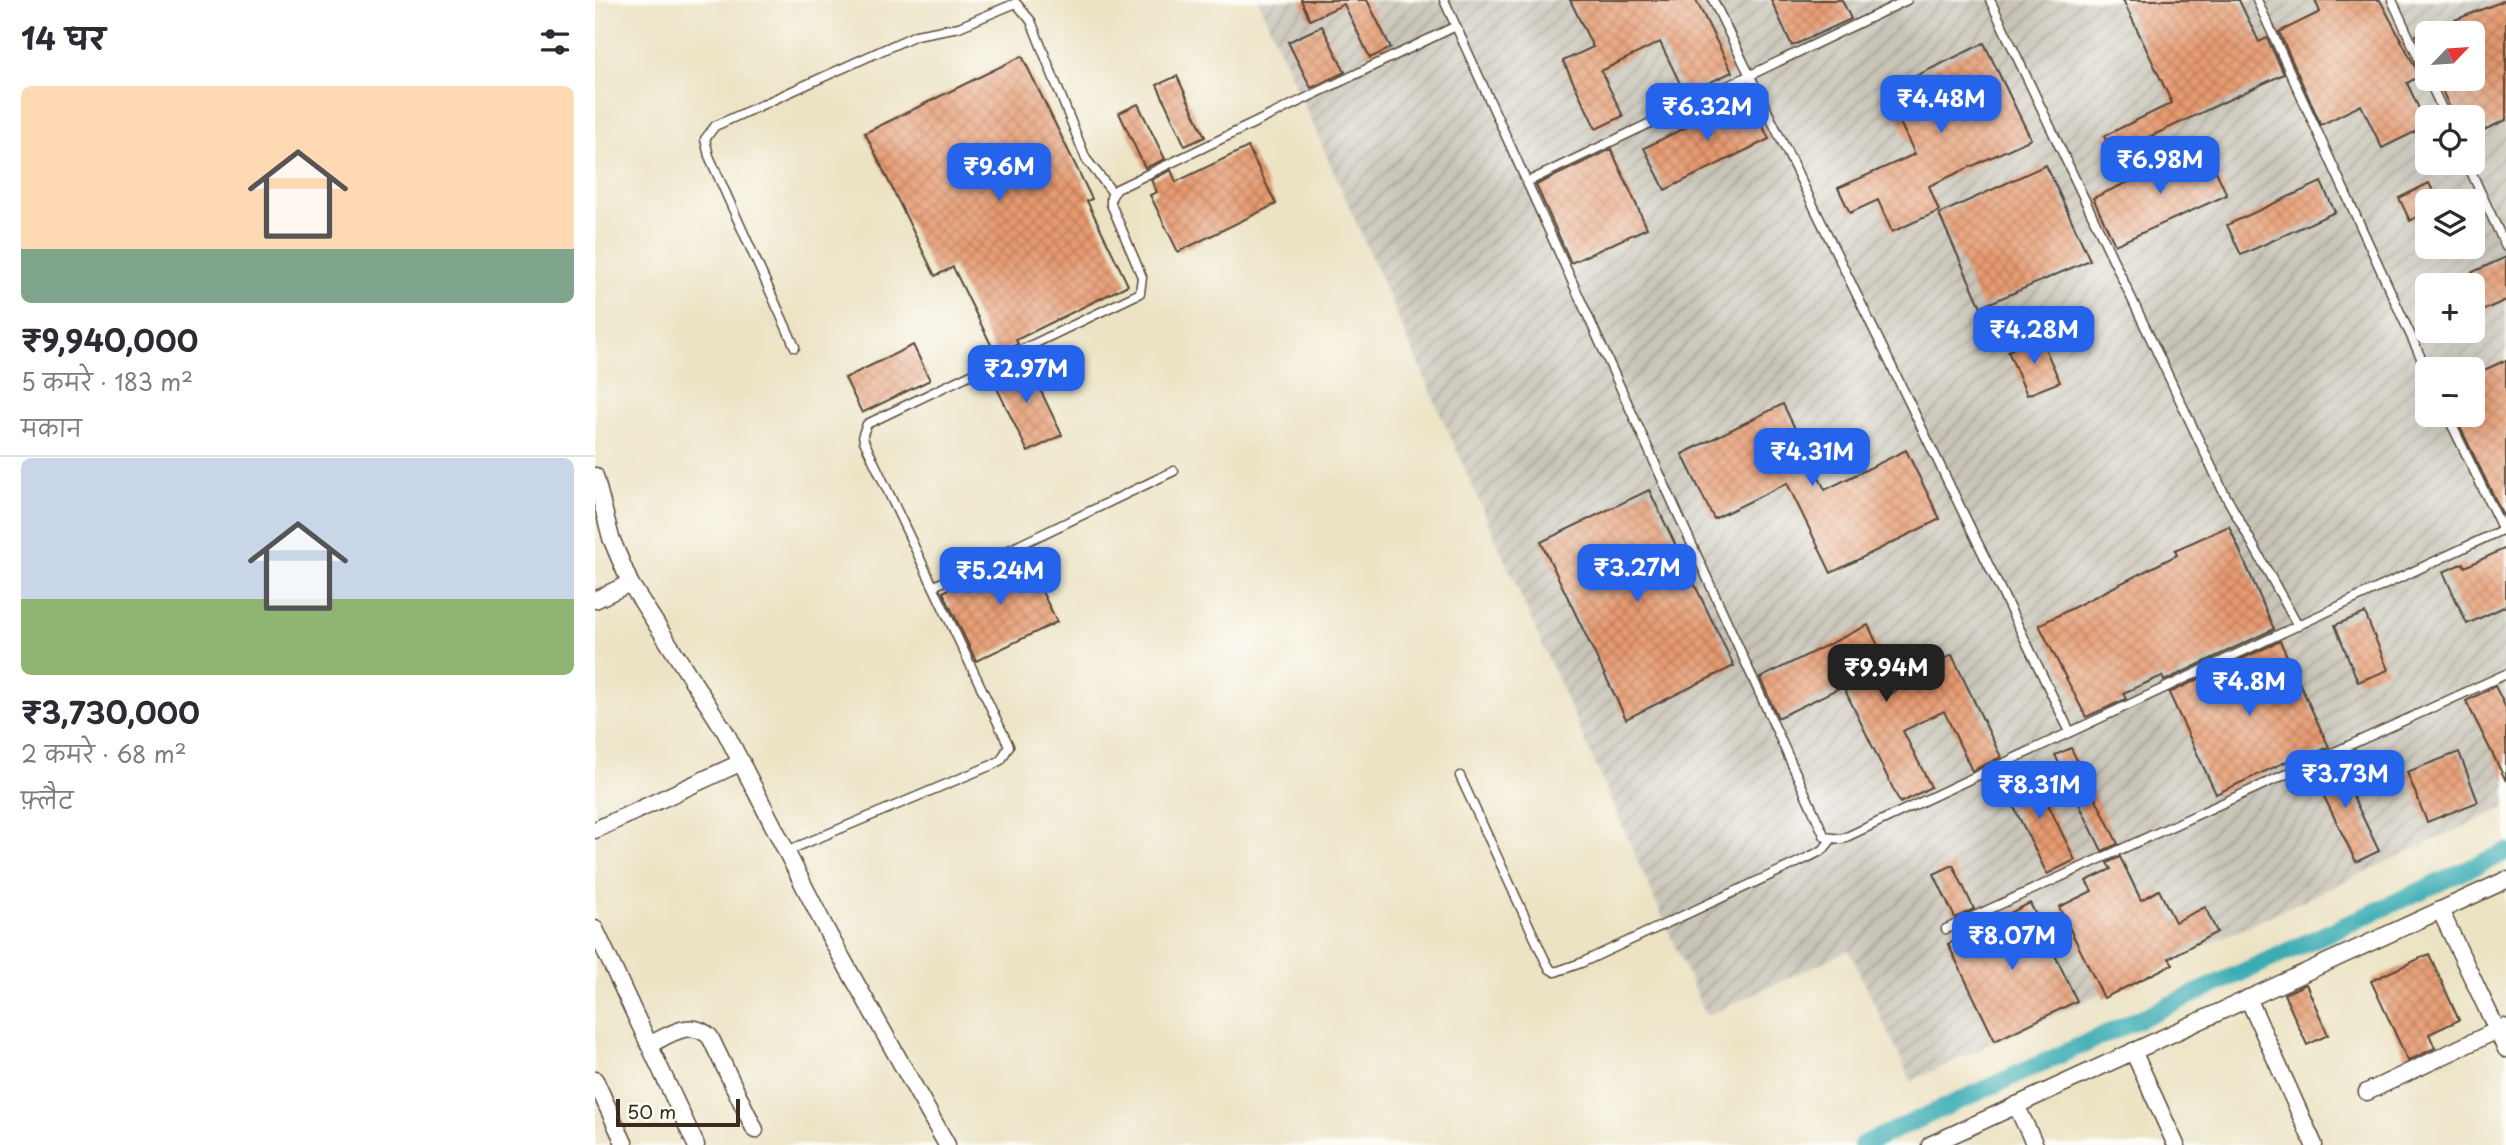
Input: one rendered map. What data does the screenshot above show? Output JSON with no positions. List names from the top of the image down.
{
  "scale_bar": "50 m",
  "north": "top right",
  "page": {
    "heading": "14 घर",
    "map_buttons": ["+", "−"],
    "price": [
      "₹4.48M",
      "₹6.32M",
      "₹6.98M",
      "₹9.6M",
      "₹4.28M",
      "₹2.97M",
      "₹4.31M",
      "₹3.27M",
      "₹5.24M",
      "₹9.94M",
      "₹4.8M",
      "₹3.73M",
      "₹8.31M",
      "₹8.07M"
    ],
    "list": [
      {
        "name": "₹9,940,000",
        "note": "5 कमरे · 183 m² · मकान"
      },
      {
        "name": "₹3,730,000",
        "note": "2 कमरे · 68 m² · फ़्लैट"
      }
    ],
    "scale": "50 m"
  }
}
